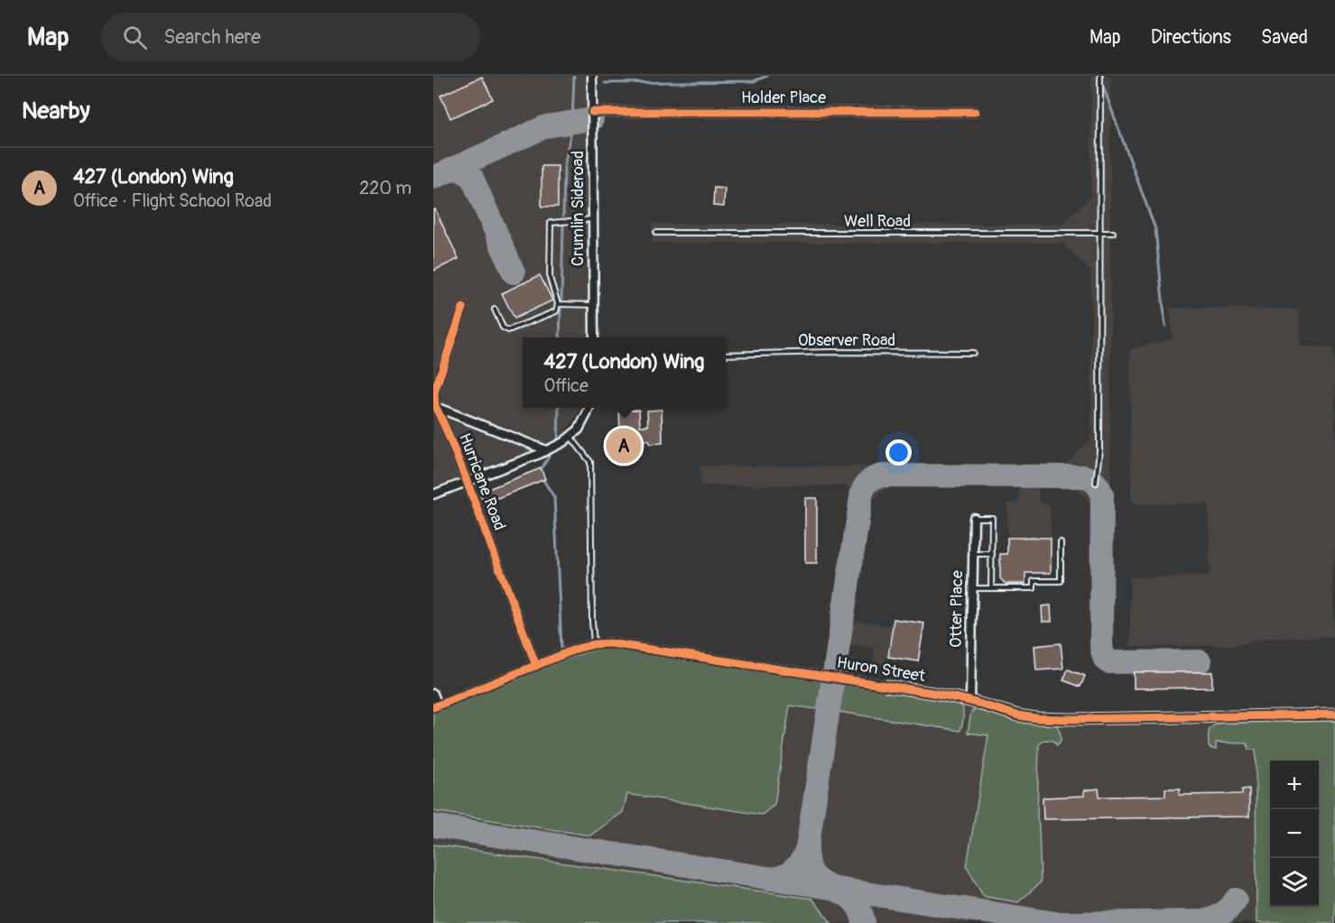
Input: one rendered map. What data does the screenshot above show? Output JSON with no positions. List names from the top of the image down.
{
  "streets": {
    "street": [
      "Holder Place",
      "Crumlin Sideroad",
      "Hurricane Road",
      "Otter Place",
      "Huron Street"
    ],
    "lane": ["Well Road", "Observer Road"]
  },
  "crossings": [
    ["Holder Place", "Crumlin Sideroad"],
    ["Hurricane Road", "Huron Street"],
    ["Otter Place", "Huron Street"]
  ],
  "page": {
    "header": "Map",
    "search": "Search here",
    "nav": ["Map", "Directions", "Saved"],
    "heading": "Nearby",
    "list": [
      {
        "mark": "A",
        "name": "427 (London) Wing",
        "note": "Office · Flight School Road",
        "value": "220 m"
      }
    ],
    "popup": ["427 (London) Wing", "Office"],
    "pins": "A",
    "map_buttons": ["+", "−"]
  }
}
